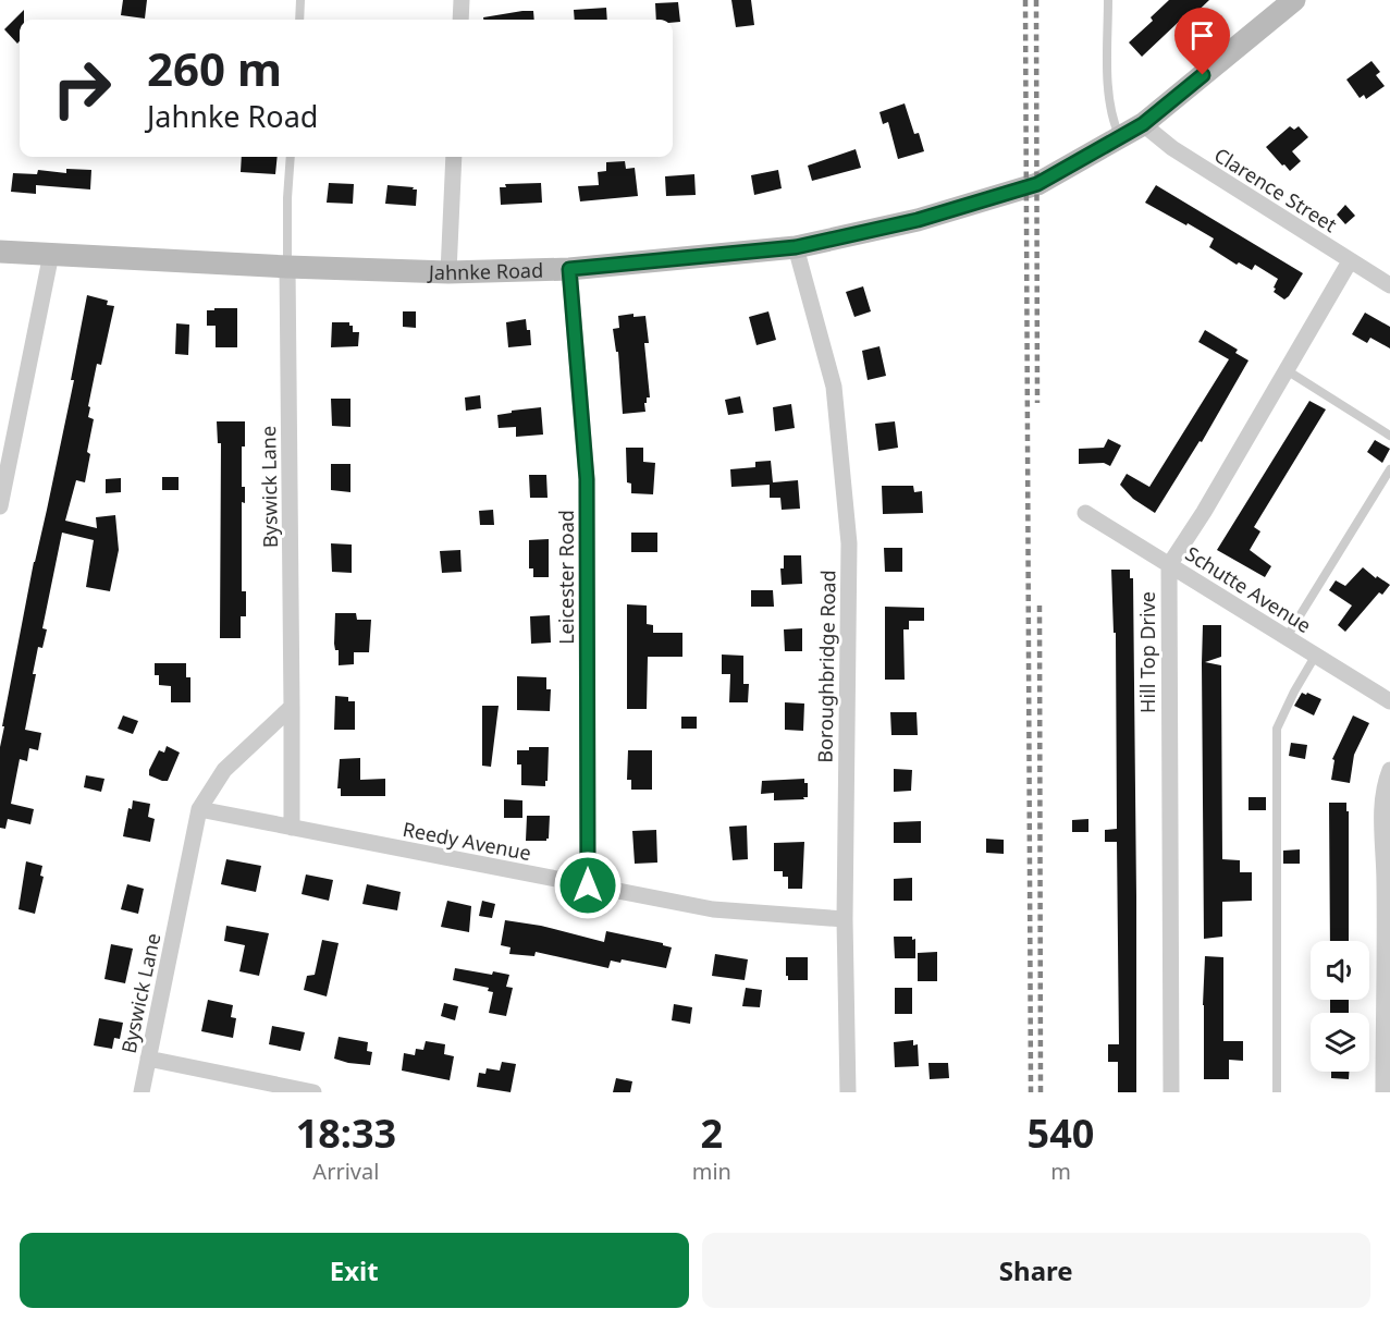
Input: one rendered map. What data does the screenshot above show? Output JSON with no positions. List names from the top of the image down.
{
  "streets": {
    "main road": ["Jahnke Road"],
    "street": [
      "Clarence Street",
      "Byswick Lane",
      "Leicester Road",
      "Schutte Avenue",
      "Hill Top Drive",
      "Boroughbridge Road",
      "Reedy Avenue"
    ]
  },
  "crossings": [
    ["Clarence Street", "Jahnke Road"],
    ["Clarence Street", "Hill Top Drive"],
    ["Jahnke Road", "Byswick Lane"],
    ["Jahnke Road", "Leicester Road"],
    ["Jahnke Road", "Boroughbridge Road"],
    ["Byswick Lane", "Reedy Avenue"],
    ["Leicester Road", "Reedy Avenue"],
    ["Schutte Avenue", "Hill Top Drive"],
    ["Boroughbridge Road", "Reedy Avenue"]
  ],
  "page": {
    "turn": ["260 m", "Jahnke Road"],
    "eta": [
      "18:33",
      "Arrival",
      "2",
      "min",
      "540",
      "m"
    ],
    "buttons": ["Exit", "Share"]
  }
}
